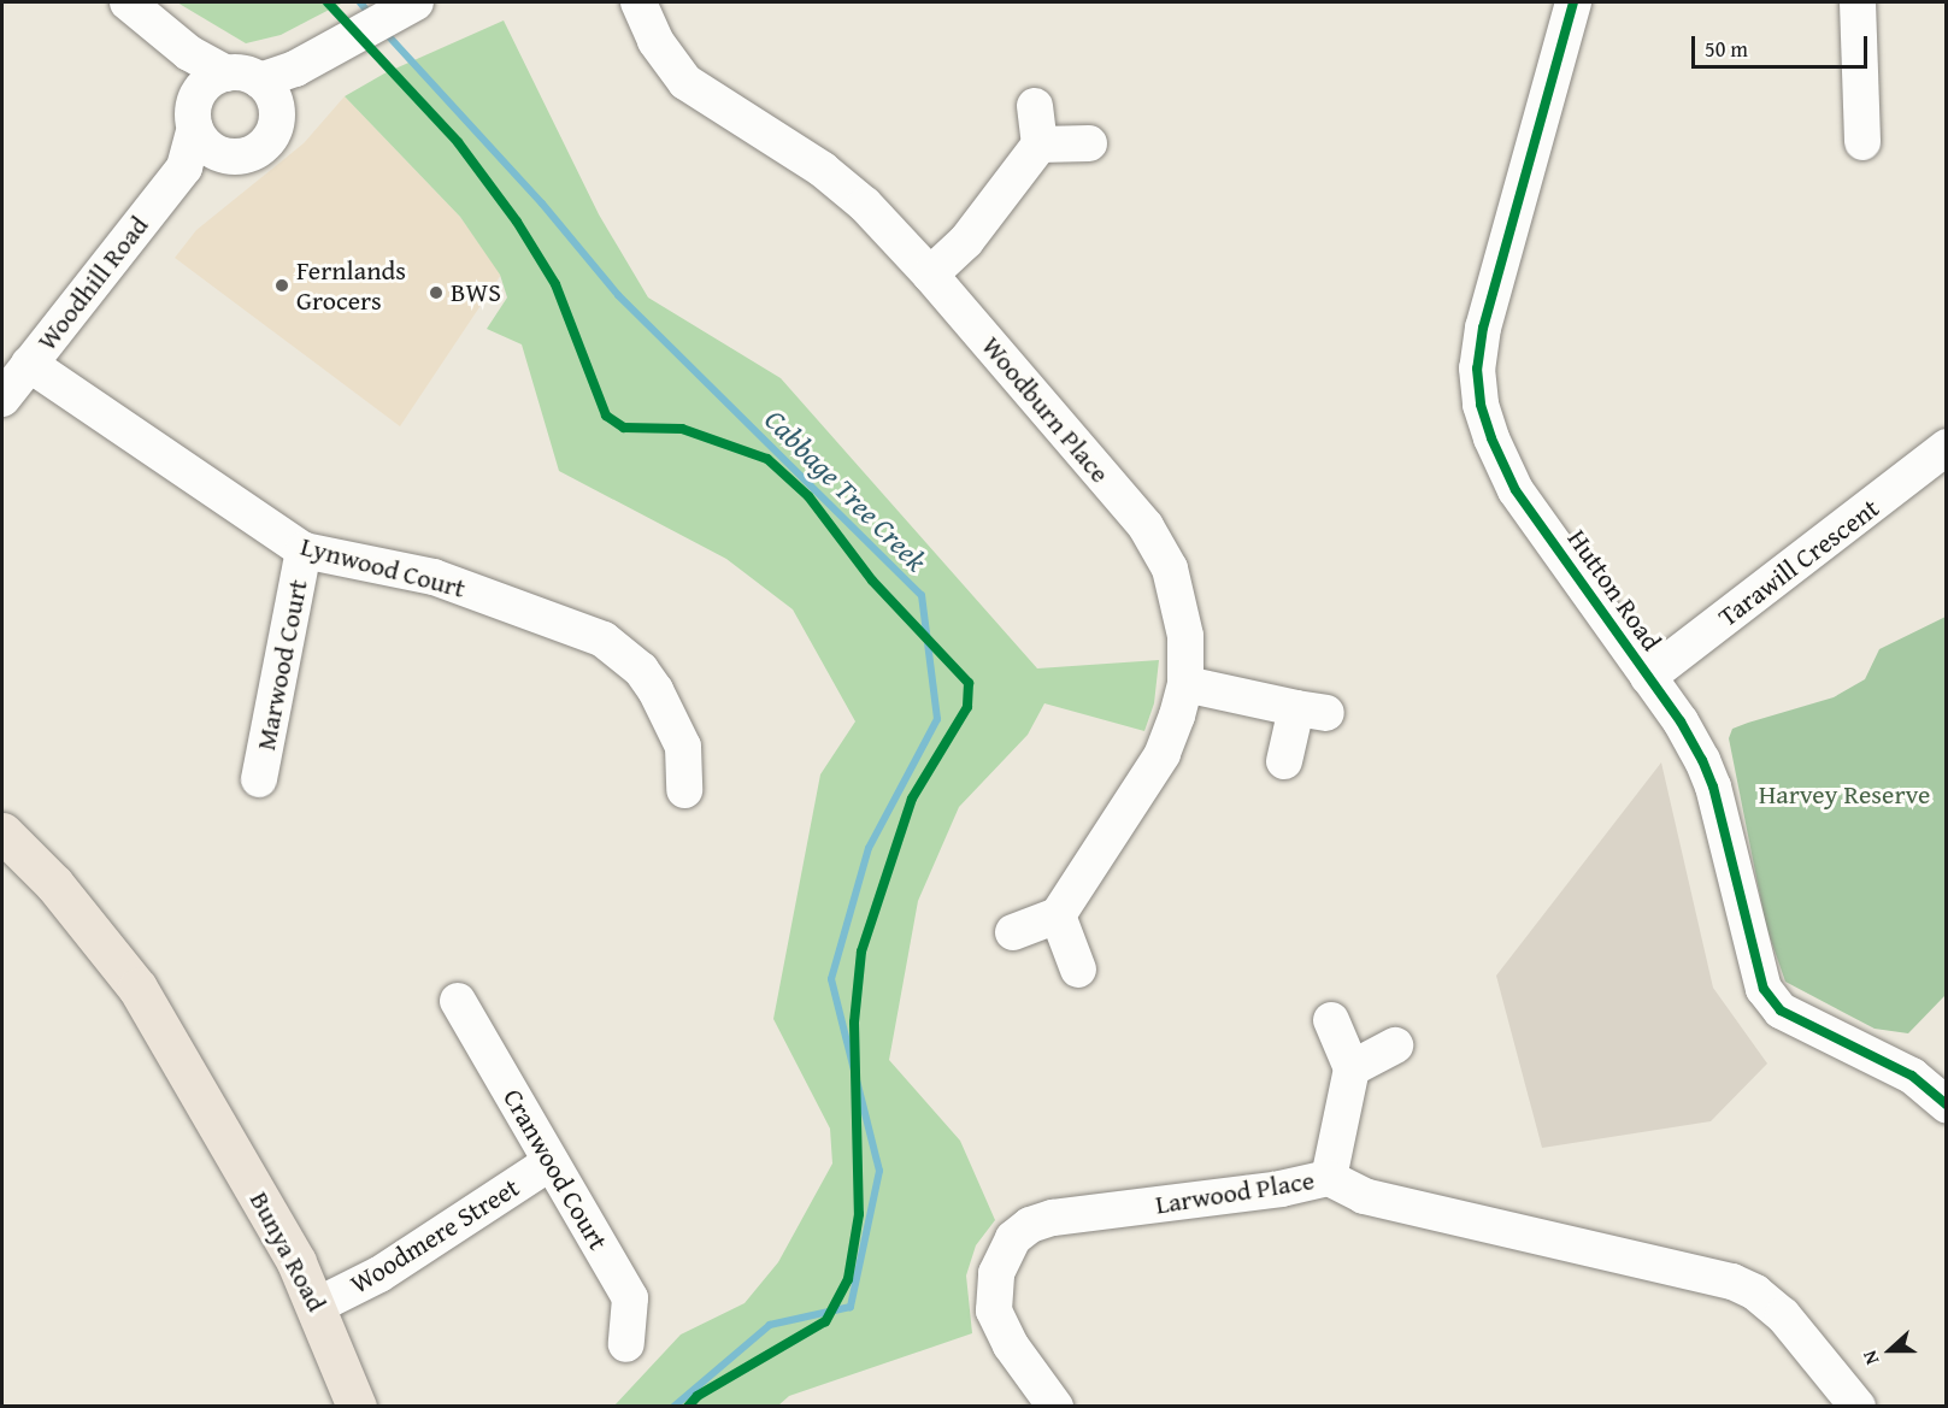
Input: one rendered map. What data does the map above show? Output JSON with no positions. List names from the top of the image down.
{
  "streets": {
    "main road": ["Bunya Road"],
    "street": [
      "Woodhill Road",
      "Woodburn Place",
      "Tarawill Crescent",
      "Lynwood Court",
      "Hutton Road",
      "Marwood Court",
      "Cranwood Court",
      "Larwood Place",
      "Woodmere Street"
    ]
  },
  "crossings": [
    ["Woodhill Road", "Lynwood Court"],
    ["Tarawill Crescent", "Hutton Road"],
    ["Lynwood Court", "Marwood Court"],
    ["Cranwood Court", "Woodmere Street"],
    ["Woodmere Street", "Bunya Road"]
  ],
  "water": ["Cabbage Tree Creek"],
  "parks": ["Harvey Reserve"],
  "places": ["Fernlands Grocers", "BWS"],
  "scale_bar": "50 m",
  "north": "left"
}
